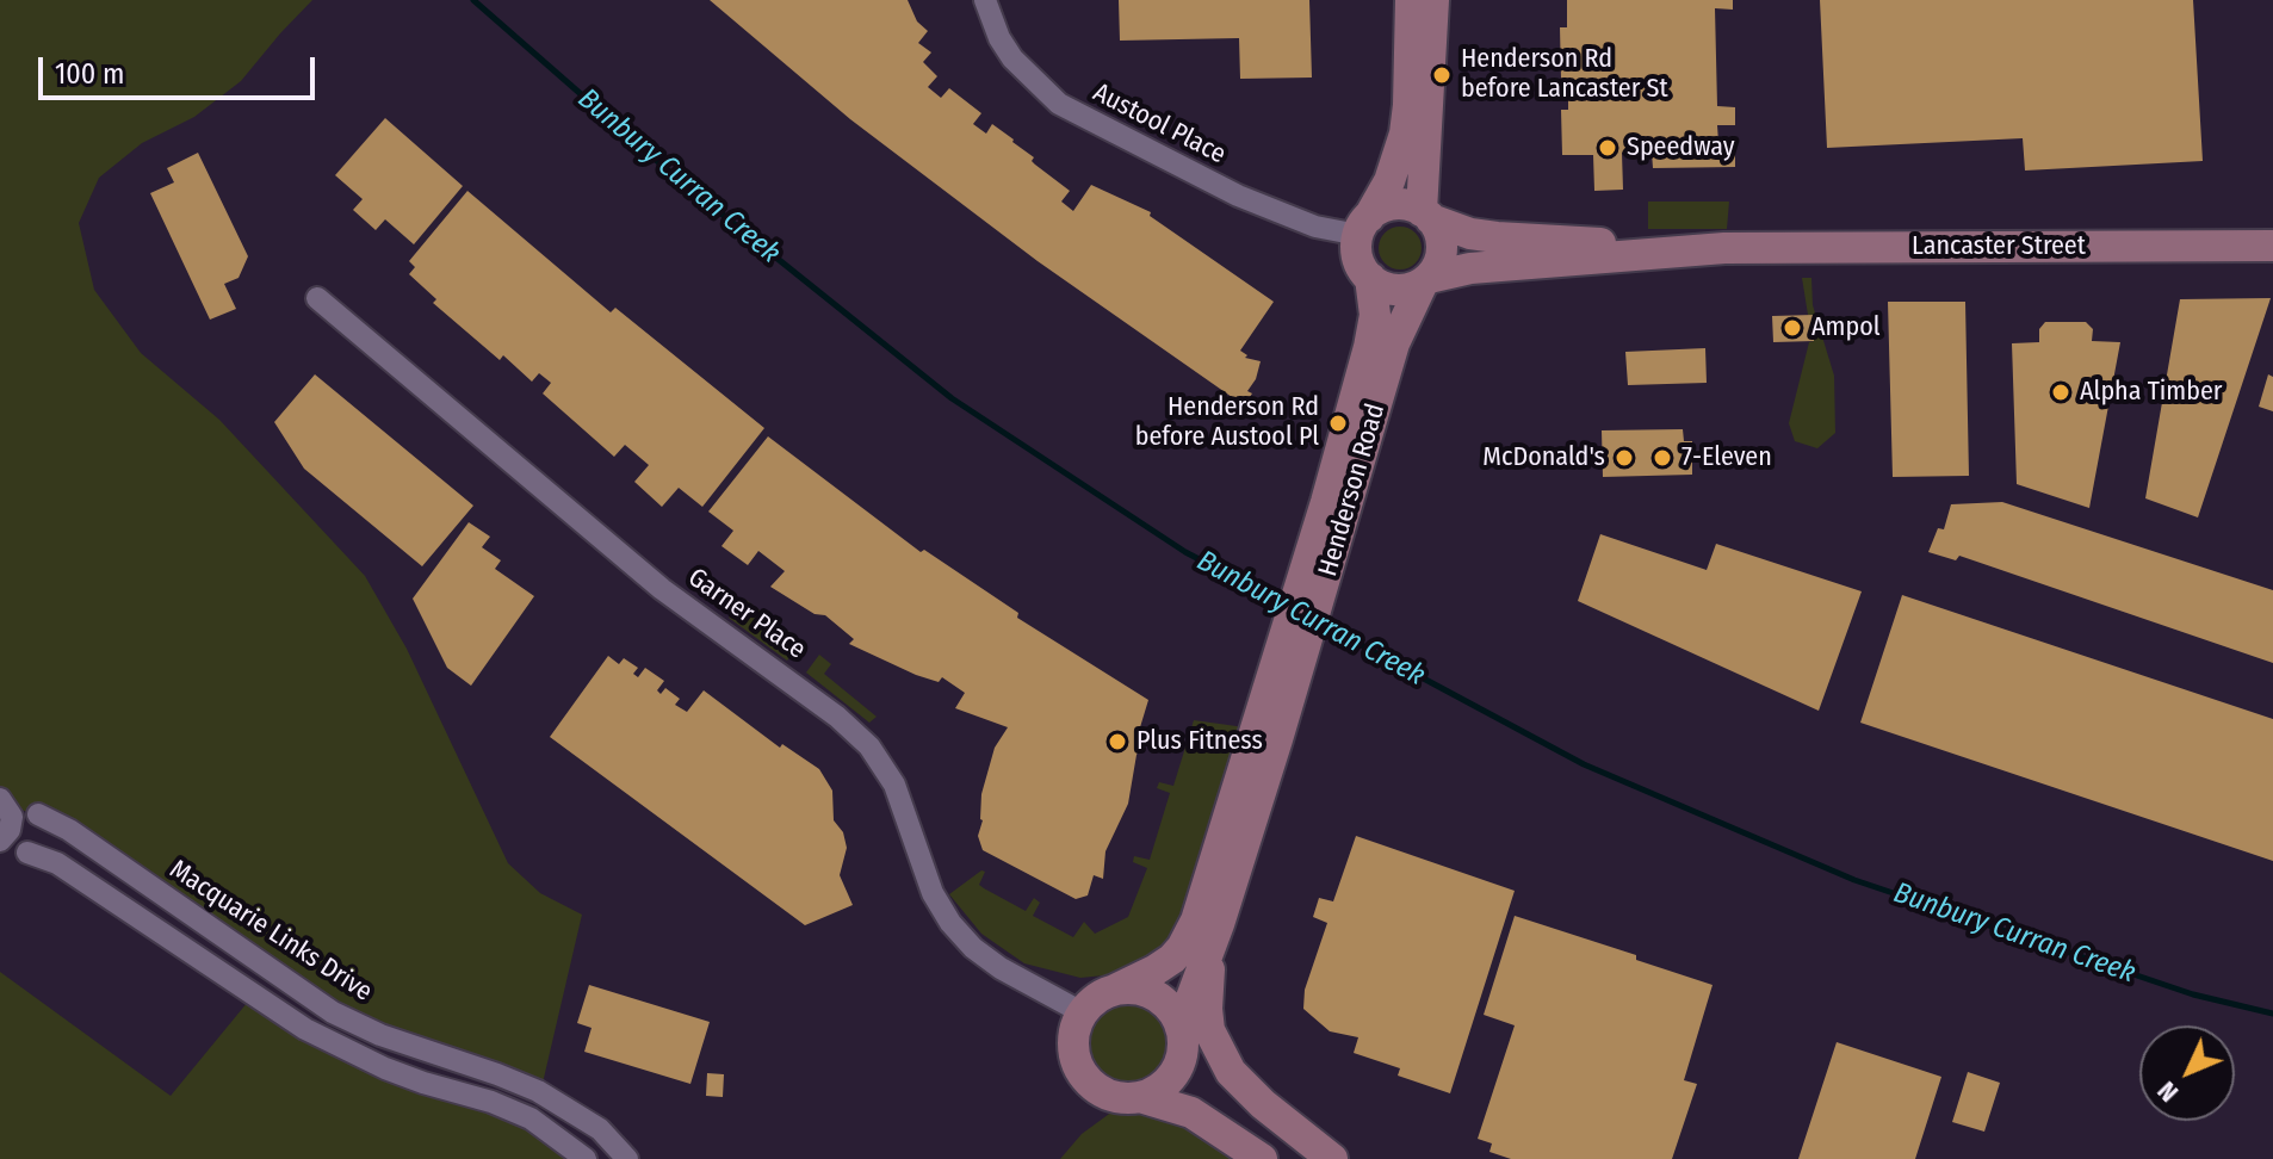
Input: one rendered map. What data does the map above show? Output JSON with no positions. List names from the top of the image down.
{
  "streets": {
    "main road": ["Lancaster Street", "Henderson Road"],
    "street": ["Austool Place", "Garner Place", "Macquarie Links Drive"]
  },
  "crossings": [
    ["Austool Place", "Lancaster Street"],
    ["Austool Place", "Henderson Road"],
    ["Lancaster Street", "Henderson Road"],
    ["Henderson Road", "Garner Place"]
  ],
  "water": ["Bunbury Curran Creek"],
  "places": [
    "Henderson Rd before Lancaster St",
    "Speedway",
    "Ampol",
    "Alpha Timber",
    "Henderson Rd before Austool Pl",
    "McDonald's",
    "7-Eleven",
    "Plus Fitness"
  ],
  "scale_bar": "100 m",
  "north": "bottom left"
}
